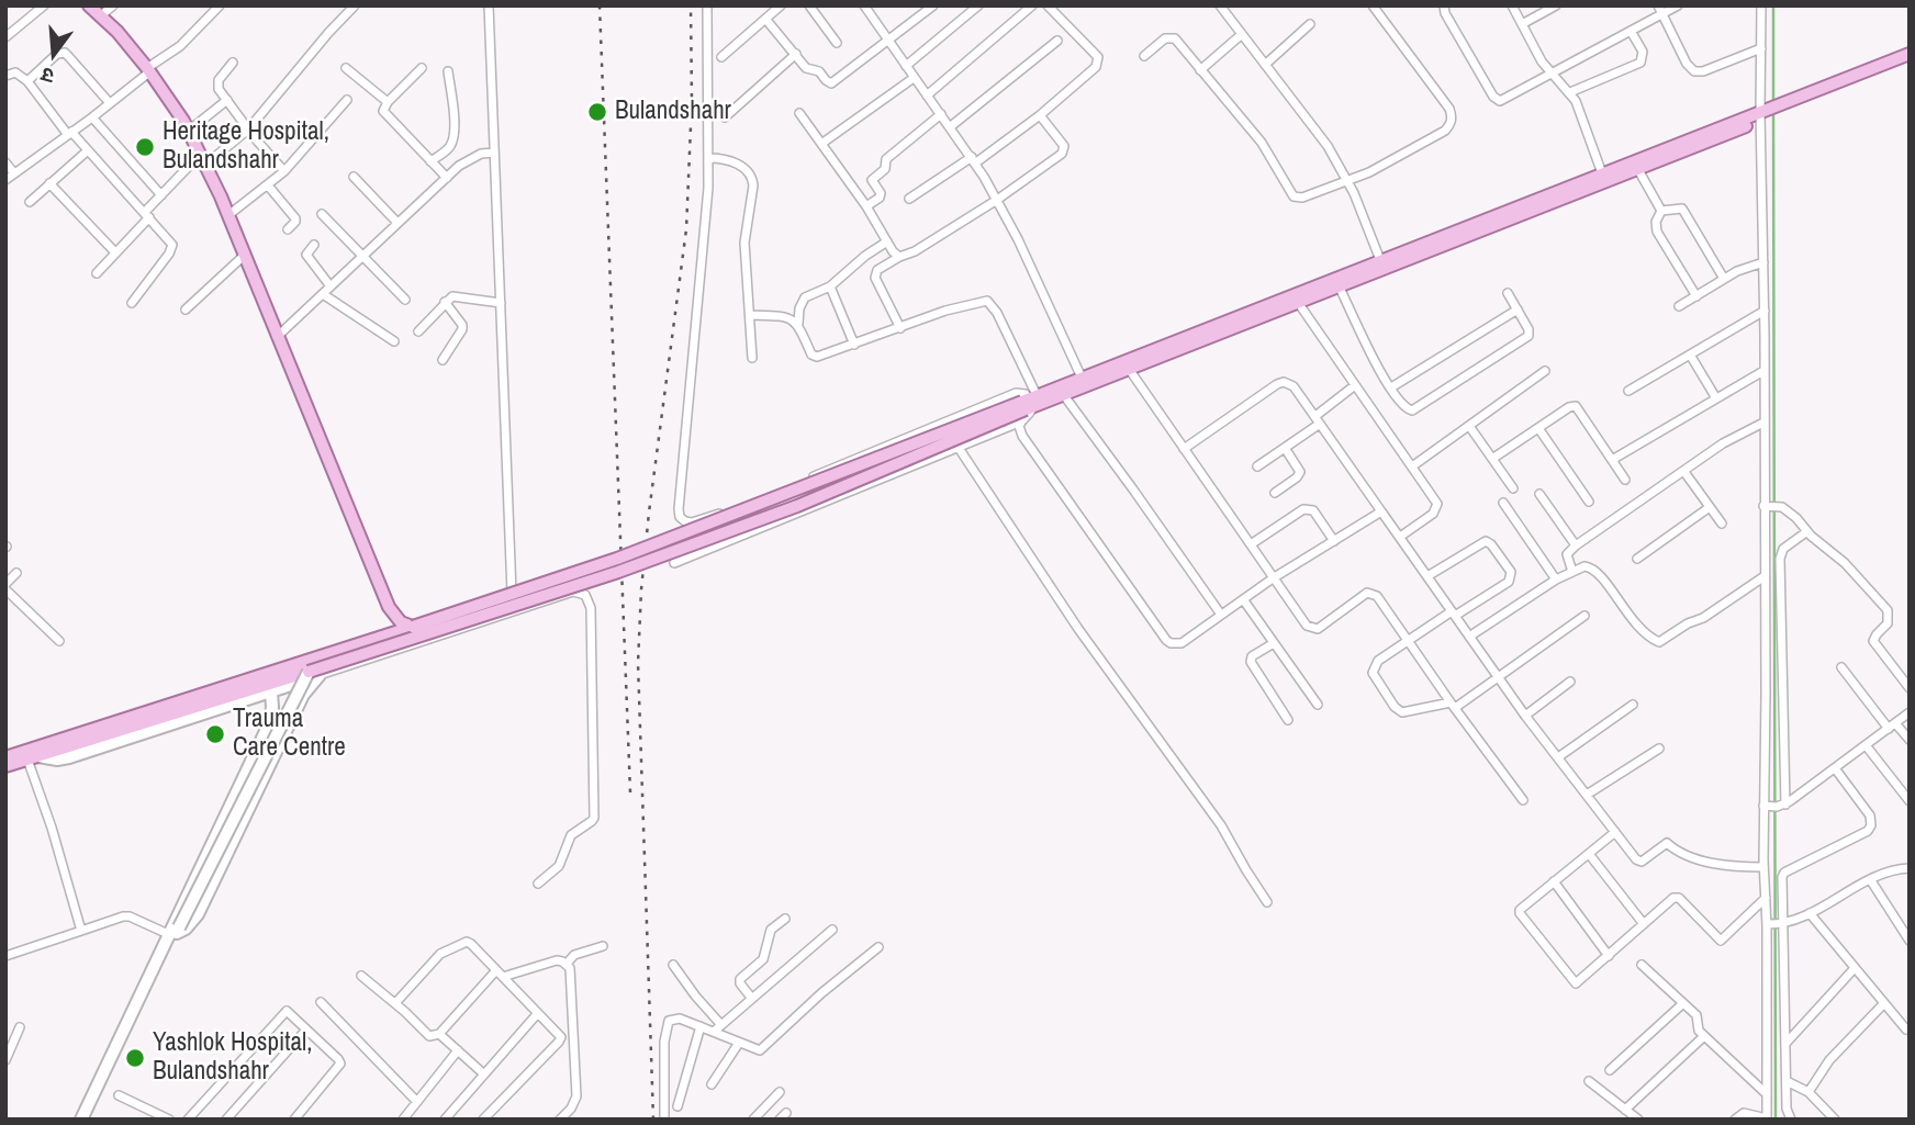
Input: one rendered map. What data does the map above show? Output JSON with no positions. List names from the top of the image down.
{
  "places": [
    "Bulandshahr",
    "Heritage Hospital, Bulandshahr",
    "Trauma Care Centre",
    "Yashlok Hospital, Bulandshahr"
  ],
  "north": "bottom"
}
